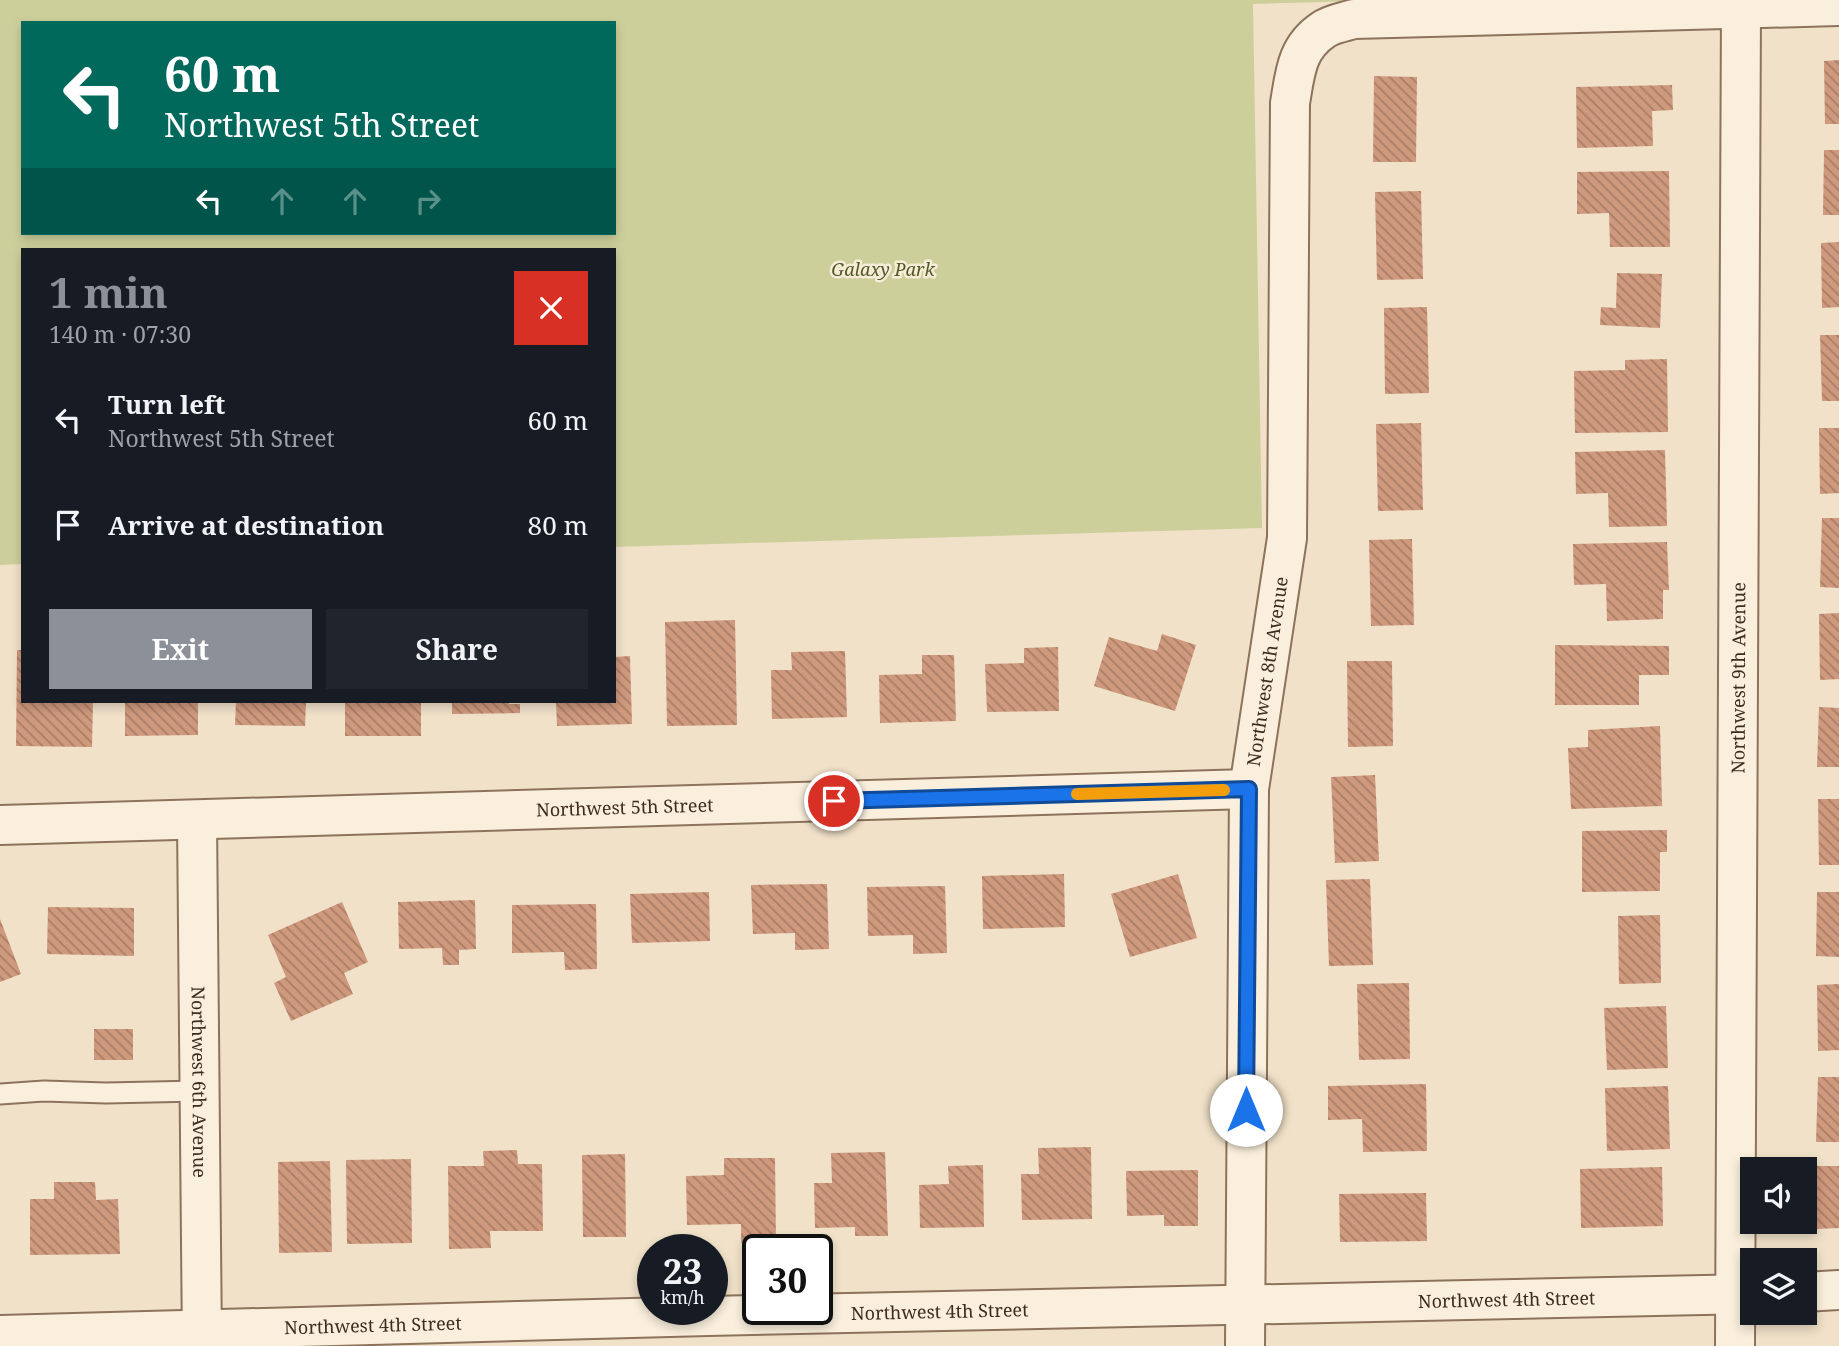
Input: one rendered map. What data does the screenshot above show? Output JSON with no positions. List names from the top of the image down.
{
  "streets": {
    "street": [
      "Northwest 8th Avenue",
      "Northwest 9th Avenue",
      "Northwest 5th Street",
      "Northwest 6th Avenue",
      "Northwest 4th Street"
    ]
  },
  "crossings": [
    ["Northwest 8th Avenue", "Northwest 9th Avenue"],
    ["Northwest 8th Avenue", "Northwest 5th Street"],
    ["Northwest 8th Avenue", "Northwest 4th Street"],
    ["Northwest 5th Street", "Northwest 6th Avenue"],
    ["Northwest 6th Avenue", "Northwest 4th Street"]
  ],
  "parks": ["Galaxy Park"],
  "page": {
    "turn": ["60 m", "Northwest 5th Street"],
    "heading": ["1 min", "140 m · 07:30"],
    "list": [
      {
        "name": "Turn left",
        "note": "Northwest 5th Street",
        "value": "60 m"
      },
      {
        "name": "Arrive at destination",
        "value": "80 m"
      }
    ],
    "buttons": ["Exit", "Share"],
    "speed": "23 km/h",
    "limit": "30"
  }
}
